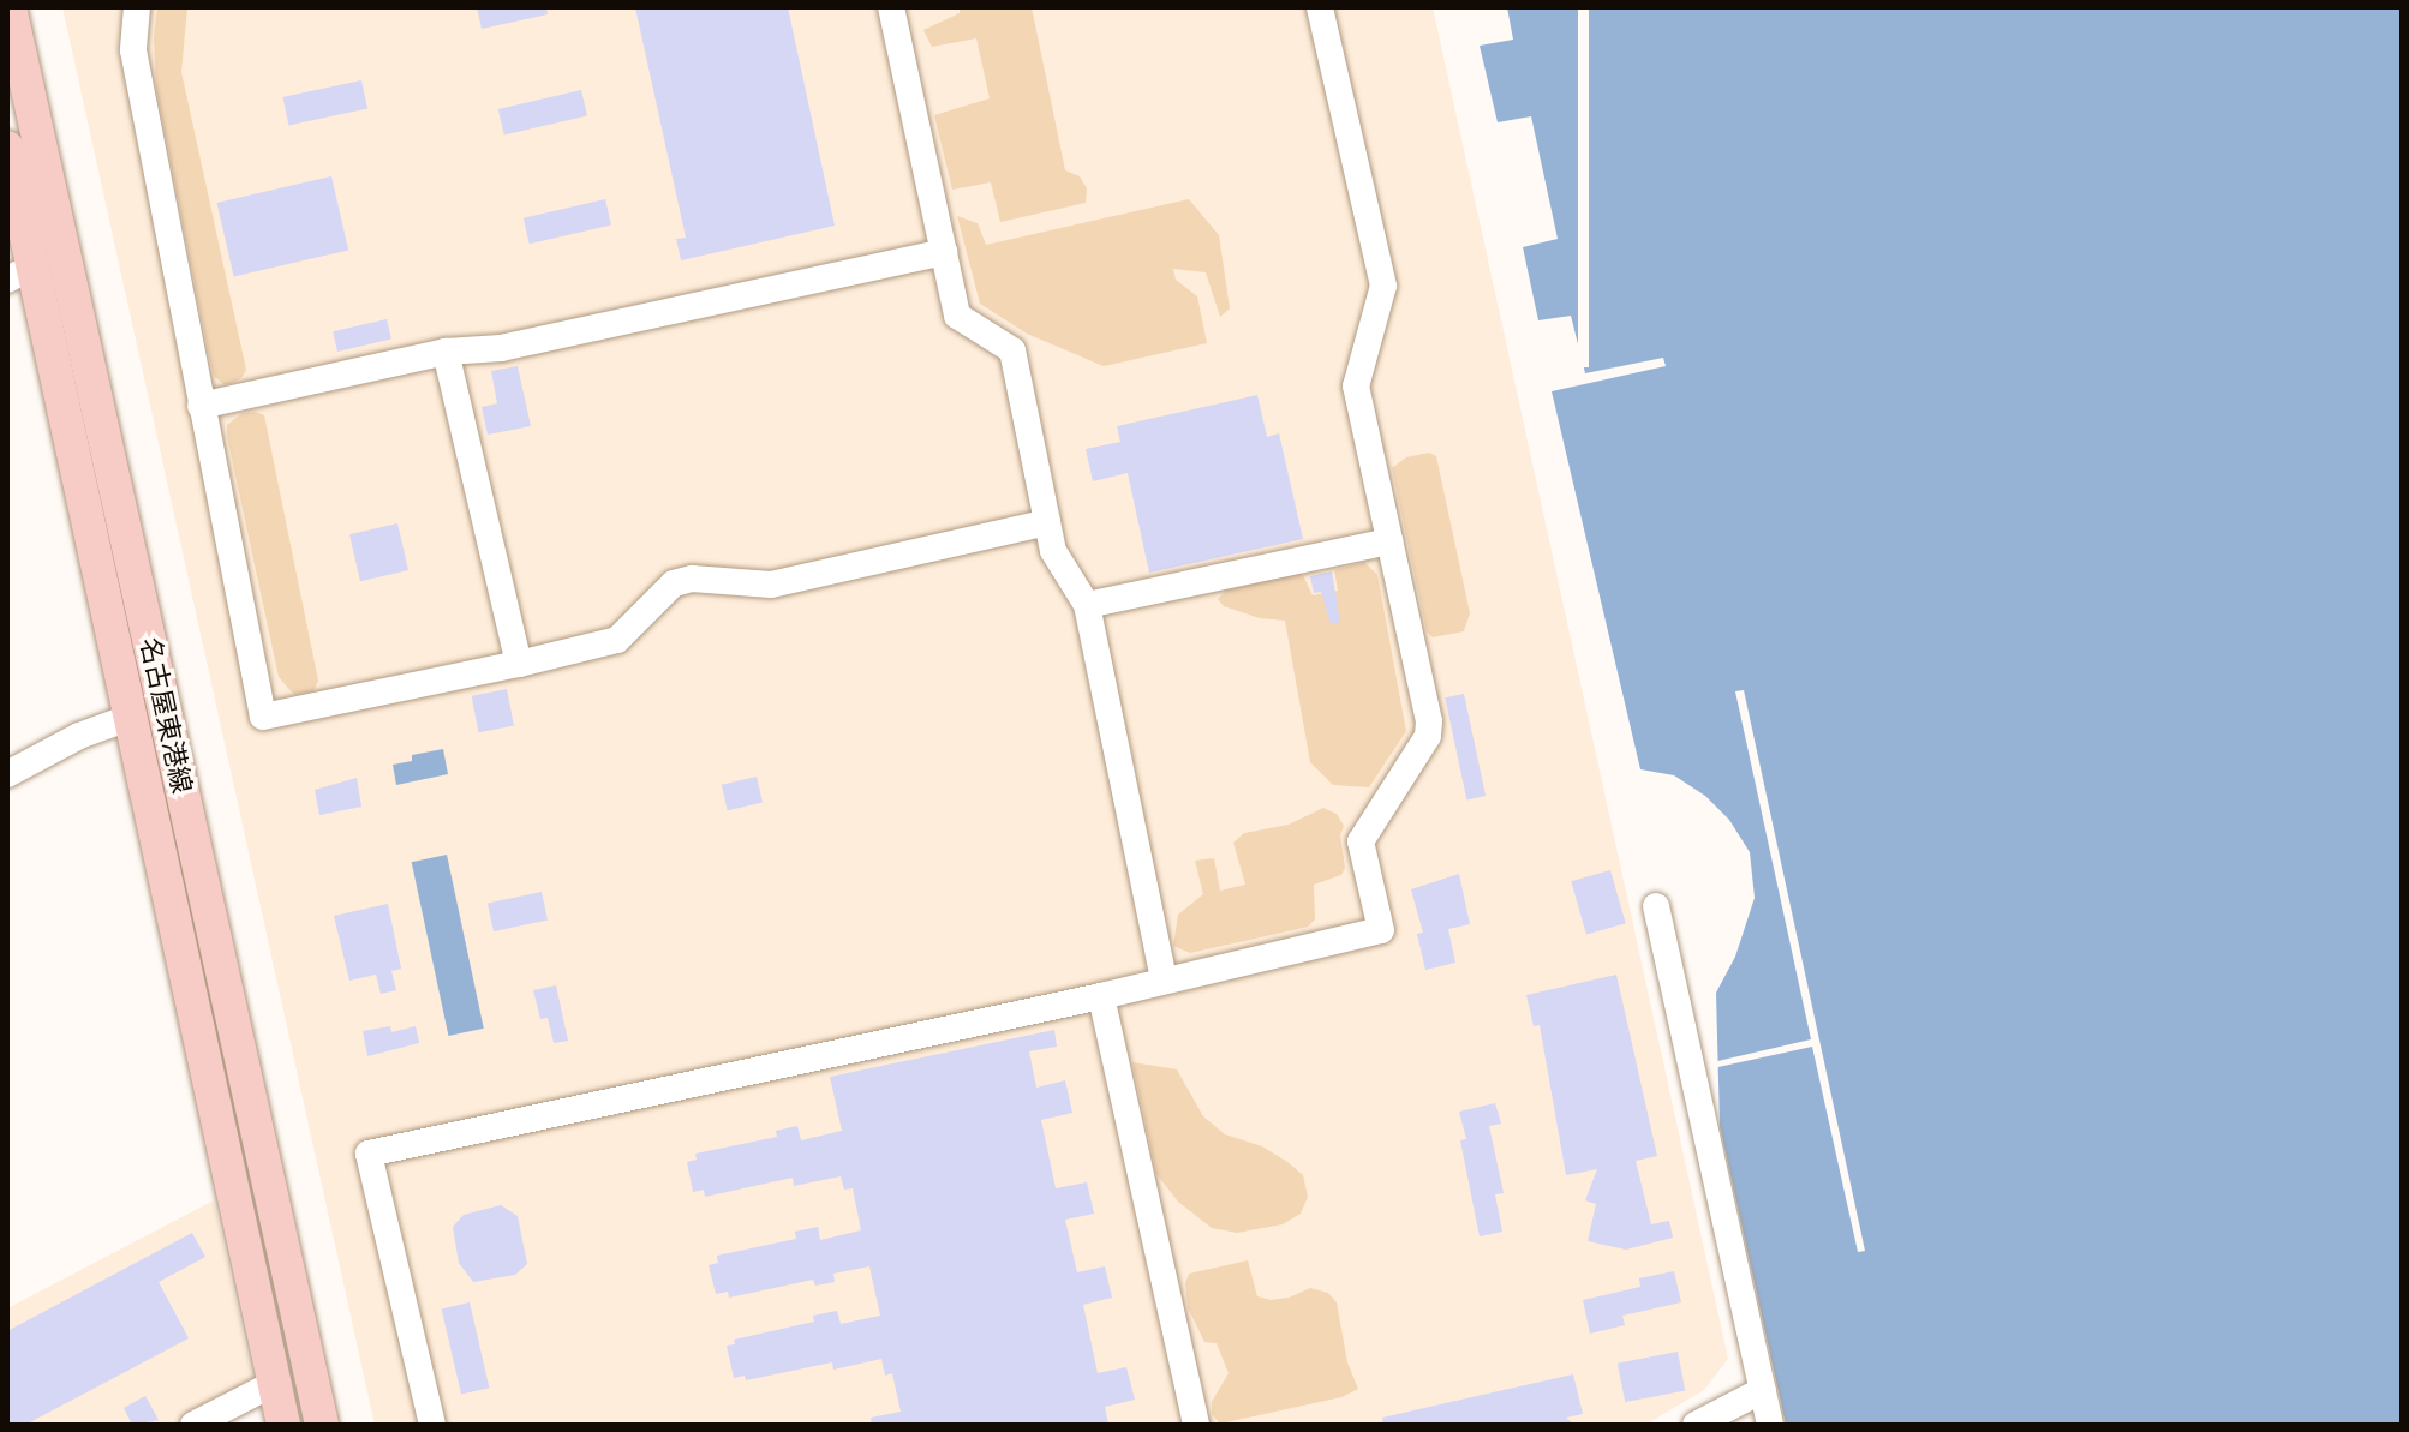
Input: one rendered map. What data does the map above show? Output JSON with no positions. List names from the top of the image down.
{
  "streets": {
    "main road": ["名古屋東港線"]
  }
}
